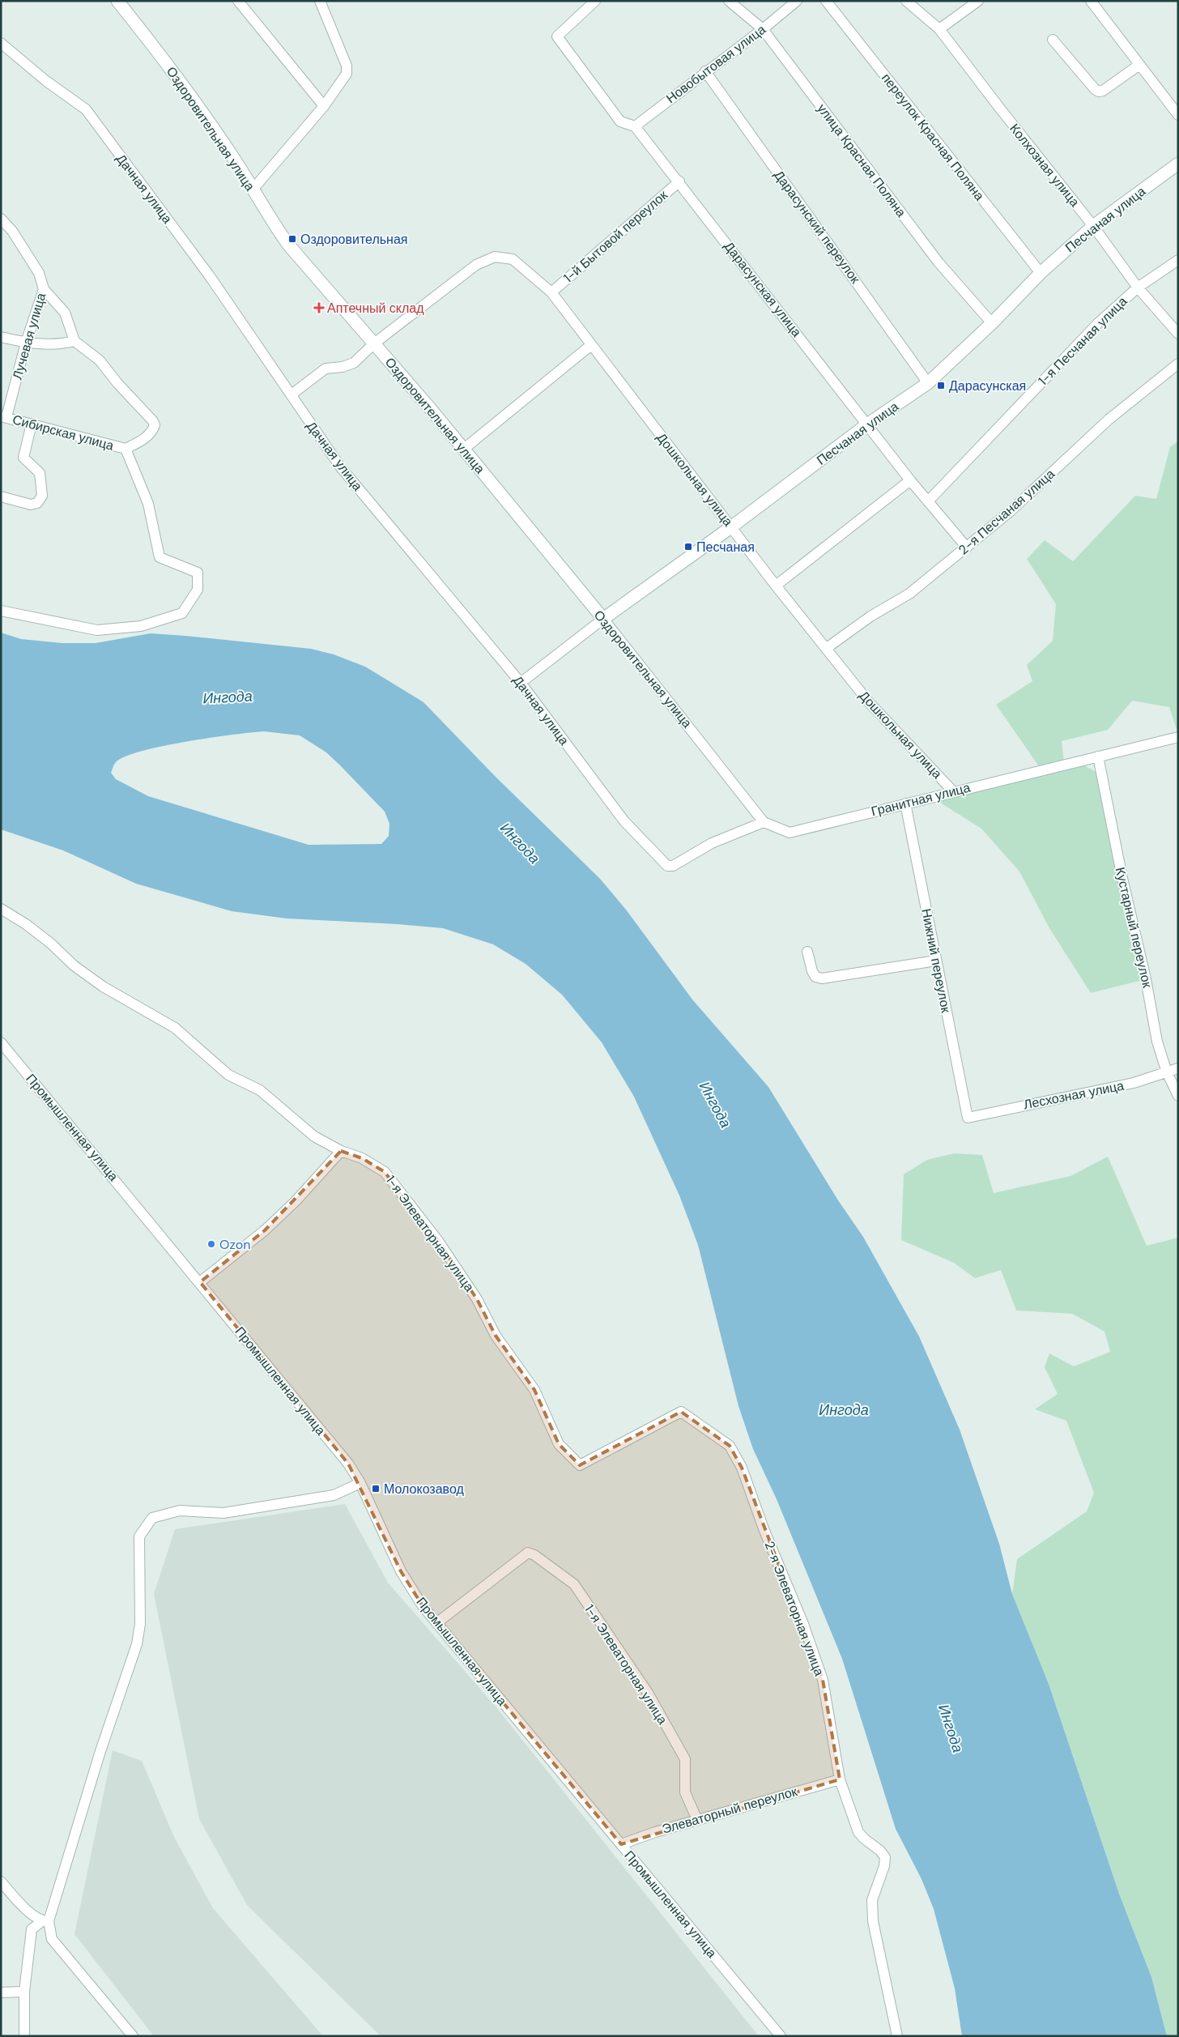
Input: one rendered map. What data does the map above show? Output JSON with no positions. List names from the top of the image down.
{
  "streets": {
    "street": [
      "Новобытовая улица",
      "Оздоровительная улица",
      "переулок Красная Поляна",
      "улица Красная Поляна",
      "Колхозная улица",
      "Дачная улица",
      "Песчаная улица",
      "Дарасунский переулок",
      "1-й Бытовой переулок",
      "Дарасунская улица",
      "Лучевая улица",
      "1-я Песчаная улица",
      "Сибирская улица",
      "Дошкольная улица",
      "2-я Песчаная улица",
      "Гранитная улица",
      "Кустарный переулок",
      "Нижний переулок",
      "Лесхозная улица",
      "Промышленная улица",
      "1-я Элеваторная улица",
      "2-я Элеваторная улица",
      "Элеваторный переулок"
    ]
  },
  "crossings": [
    ["Новобытовая улица", "улица Красная Поляна"],
    ["Новобытовая улица", "Дарасунский переулок"],
    ["Новобытовая улица", "Дарасунская улица"],
    ["Оздоровительная улица", "Дачная улица"],
    ["Оздоровительная улица", "Песчаная улица"],
    ["Оздоровительная улица", "Дошкольная улица"],
    ["Оздоровительная улица", "Гранитная улица"],
    ["переулок Красная Поляна", "Песчаная улица"],
    ["улица Красная Поляна", "Песчаная улица"],
    ["Колхозная улица", "Песчаная улица"],
    ["Колхозная улица", "1-я Песчаная улица"],
    ["Дачная улица", "Песчаная улица"],
    ["Дачная улица", "Дошкольная улица"],
    ["Дачная улица", "Гранитная улица"],
    ["Песчаная улица", "Дарасунский переулок"],
    ["Песчаная улица", "Дарасунская улица"],
    ["Песчаная улица", "Дошкольная улица"],
    ["1-й Бытовой переулок", "Дарасунская улица"],
    ["1-й Бытовой переулок", "Дошкольная улица"],
    ["Дарасунская улица", "1-я Песчаная улица"],
    ["Дарасунская улица", "2-я Песчаная улица"],
    ["Лучевая улица", "Сибирская улица"],
    ["Дошкольная улица", "2-я Песчаная улица"],
    ["Дошкольная улица", "Гранитная улица"],
    ["Гранитная улица", "Кустарный переулок"],
    ["Гранитная улица", "Нижний переулок"],
    ["Кустарный переулок", "Лесхозная улица"],
    ["Нижний переулок", "Лесхозная улица"],
    ["Промышленная улица", "1-я Элеваторная улица"],
    ["Промышленная улица", "Элеваторный переулок"],
    ["1-я Элеваторная улица", "2-я Элеваторная улица"],
    ["1-я Элеваторная улица", "Элеваторный переулок"],
    ["2-я Элеваторная улица", "Элеваторный переулок"]
  ],
  "water": ["Ингода"],
  "places": {
    "transit": [
      "Оздоровительная",
      "Дарасунская",
      "Песчаная",
      "Молокозавод"
    ],
    "health": ["Аптечный склад"],
    "other": ["Ozon"]
  }
}
